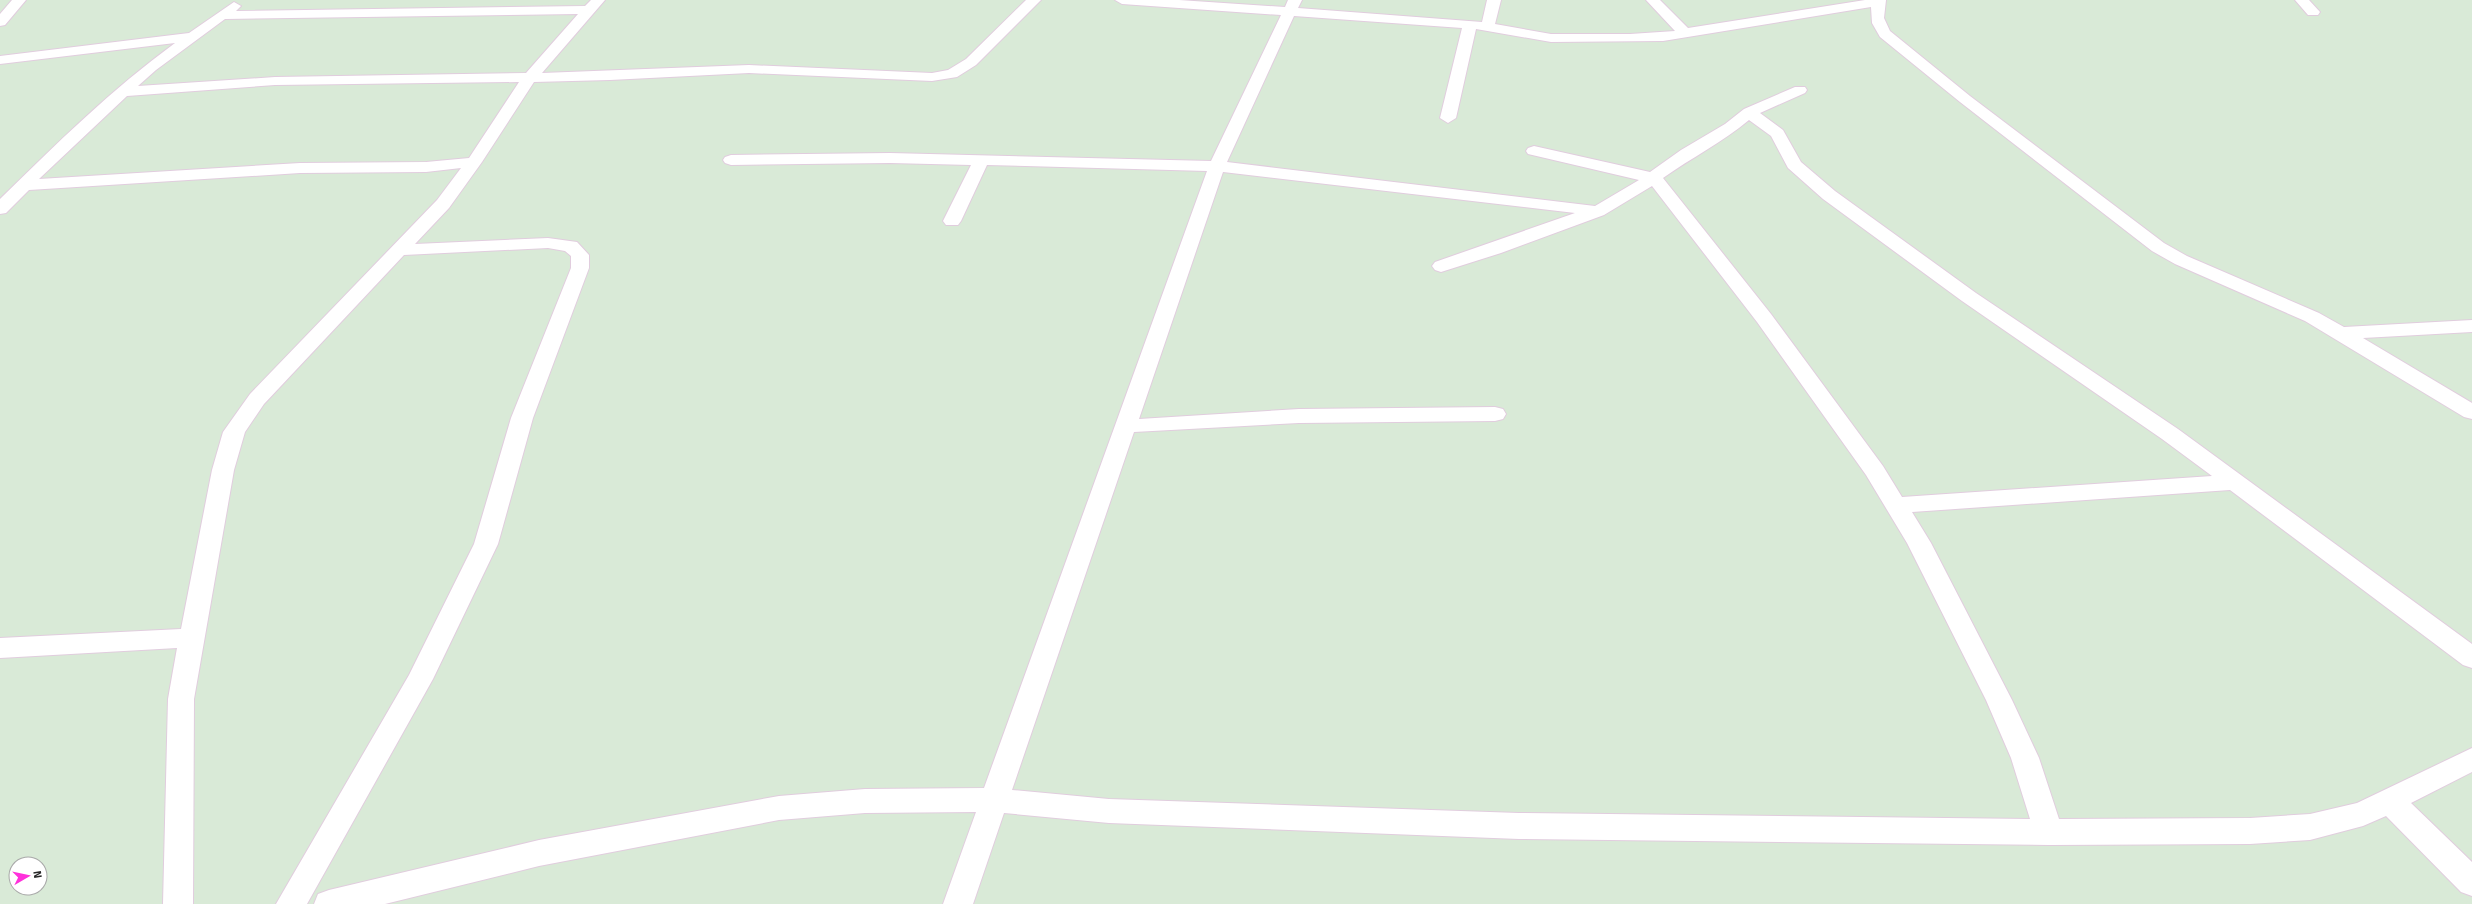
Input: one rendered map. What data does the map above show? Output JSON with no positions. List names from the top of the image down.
{
  "north": "right"
}
